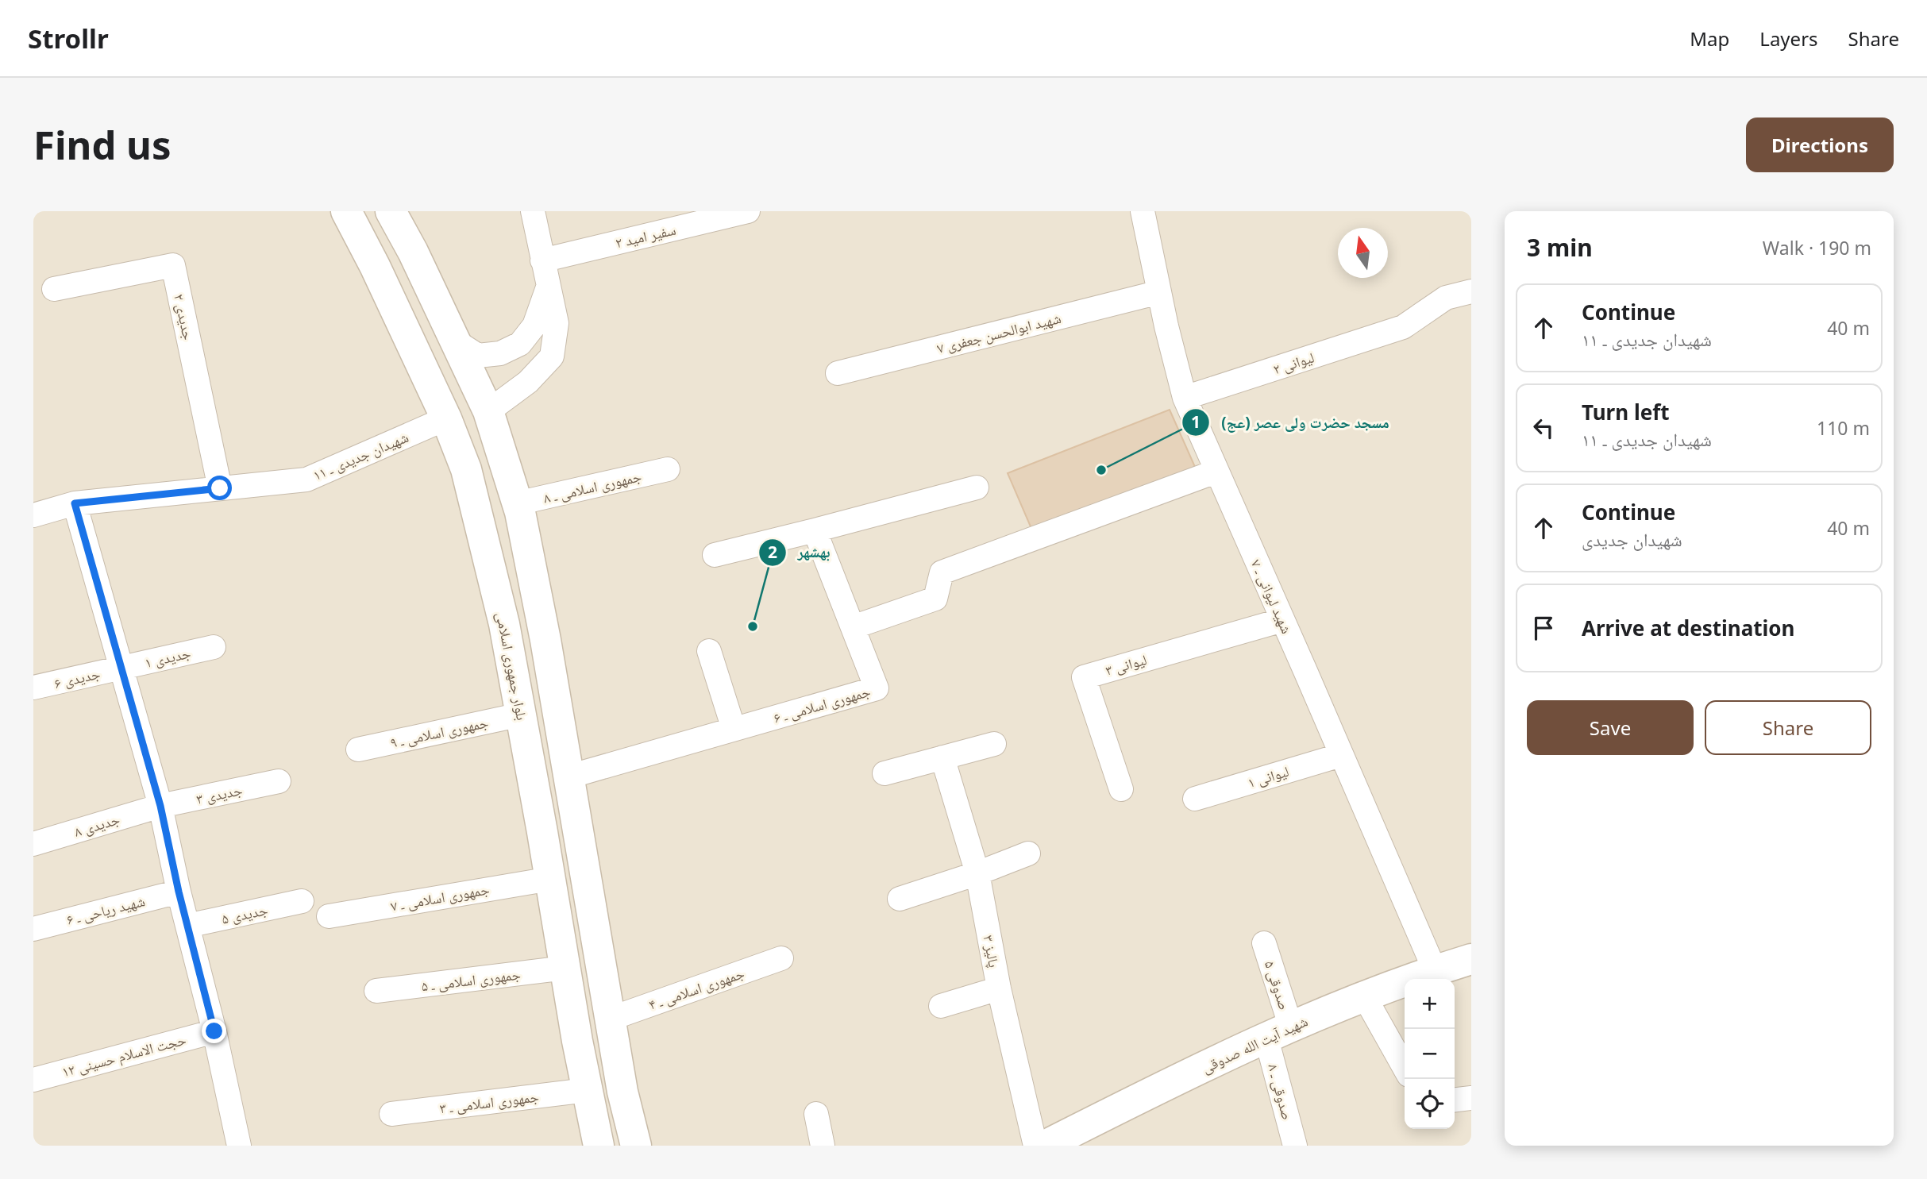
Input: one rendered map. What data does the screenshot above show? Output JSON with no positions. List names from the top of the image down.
{
  "streets": {
    "main road": ["بلوار جمهوری اسلامی", "شهید آیت الله صدوقی"],
    "street": [
      "سفیر امید ۲",
      "جدیدی ۲",
      "شهید ابوالحسن جعفری ۷",
      "لیوانی ۲",
      "شهیدان جدیدی ـ ۱۱",
      "جمهوری اسلامی ـ ۸",
      "شهید لیوانی ـ ۷",
      "جدیدی ۱",
      "لیوانی ۳",
      "جدیدی ۶",
      "جمهوری اسلامی ـ ۶",
      "جمهوری اسلامی ـ ۹",
      "لیوانی ۱",
      "جدیدی ۳",
      "جدیدی ۸",
      "جمهوری اسلامی ـ ۷",
      "شهید ریاحی ـ ۶",
      "جدیدی ۵",
      "پالیز ۳",
      "جمهوری اسلامی ـ ۵",
      "صدوقی ۵",
      "جمهوری اسلامی ـ ۴",
      "حجت الاسلام حسینی ۱۲",
      "صدوقی ـ ۸",
      "جمهوری اسلامی ـ ۳"
    ]
  },
  "crossings": [
    ["جدیدی ۲", "شهیدان جدیدی ـ ۱۱"],
    ["شهید ابوالحسن جعفری ۷", "شهید لیوانی ـ ۷"],
    ["لیوانی ۲", "شهید لیوانی ـ ۷"],
    ["شهیدان جدیدی ـ ۱۱", "بلوار جمهوری اسلامی"],
    ["شهید لیوانی ـ ۷", "لیوانی ۳"],
    ["شهید لیوانی ـ ۷", "لیوانی ۱"],
    ["شهید لیوانی ـ ۷", "شهید آیت الله صدوقی"],
    ["جدیدی ۱", "جدیدی ۶"],
    ["بلوار جمهوری اسلامی", "جمهوری اسلامی ـ ۹"],
    ["بلوار جمهوری اسلامی", "جمهوری اسلامی ـ ۷"],
    ["بلوار جمهوری اسلامی", "جمهوری اسلامی ـ ۵"],
    ["بلوار جمهوری اسلامی", "جمهوری اسلامی ـ ۳"],
    ["جدیدی ۳", "جدیدی ۸"],
    ["صدوقی ۵", "شهید آیت الله صدوقی"],
    ["صدوقی ۵", "صدوقی ـ ۸"],
    ["شهید آیت الله صدوقی", "صدوقی ـ ۸"]
  ],
  "places": ["مسجد حضرت ولی عصر (عج)", "بهشهر"],
  "north": "top",
  "page": {
    "header": "Strollr",
    "nav": ["Map", "Layers", "Share"],
    "buttons": [
      "Directions",
      ["Save", "Share"]
    ],
    "title": "Find us",
    "heading": ["3 min", "Walk · 190 m"],
    "list": [
      ["Continue", "شهیدان جدیدی ـ ۱۱", "40 m"],
      ["Turn left", "شهیدان جدیدی ـ ۱۱", "110 m"],
      ["Continue", "شهیدان جدیدی", "40 m"],
      "Arrive at destination"
    ],
    "map_buttons": ["+", "−"]
  }
}
